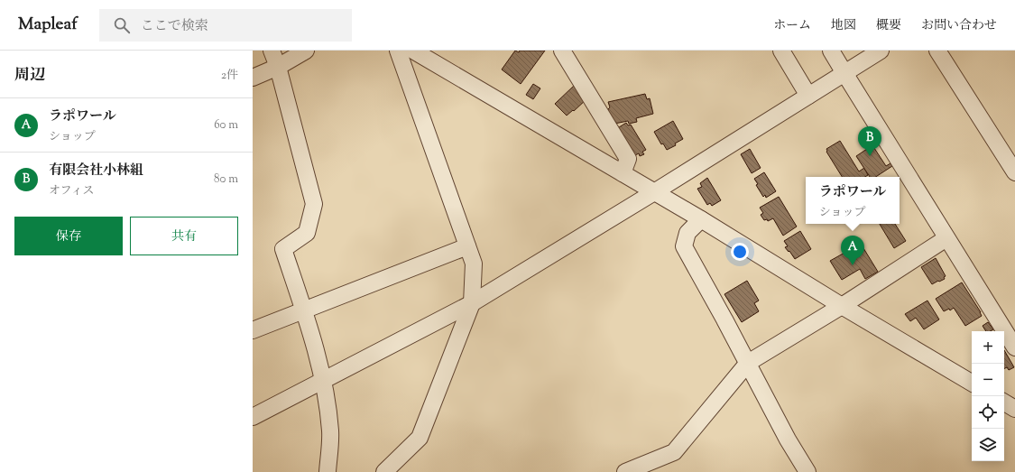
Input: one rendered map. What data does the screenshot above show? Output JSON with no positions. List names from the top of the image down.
{
  "page": {
    "header": "Mapleaf",
    "search": "ここで検索",
    "nav": [
      "ホーム",
      "地図",
      "概要",
      "お問い合わせ"
    ],
    "heading": ["周辺", "2件"],
    "list": [
      {
        "mark": "A",
        "name": "ラポワール",
        "note": "ショップ",
        "value": "60 m"
      },
      {
        "mark": "B",
        "name": "有限会社小林組",
        "note": "オフィス",
        "value": "80 m"
      }
    ],
    "pins": ["B", "A"],
    "popup": ["ラポワール", "ショップ"],
    "buttons": ["保存", "共有"],
    "map_buttons": ["+", "−"]
  }
}
